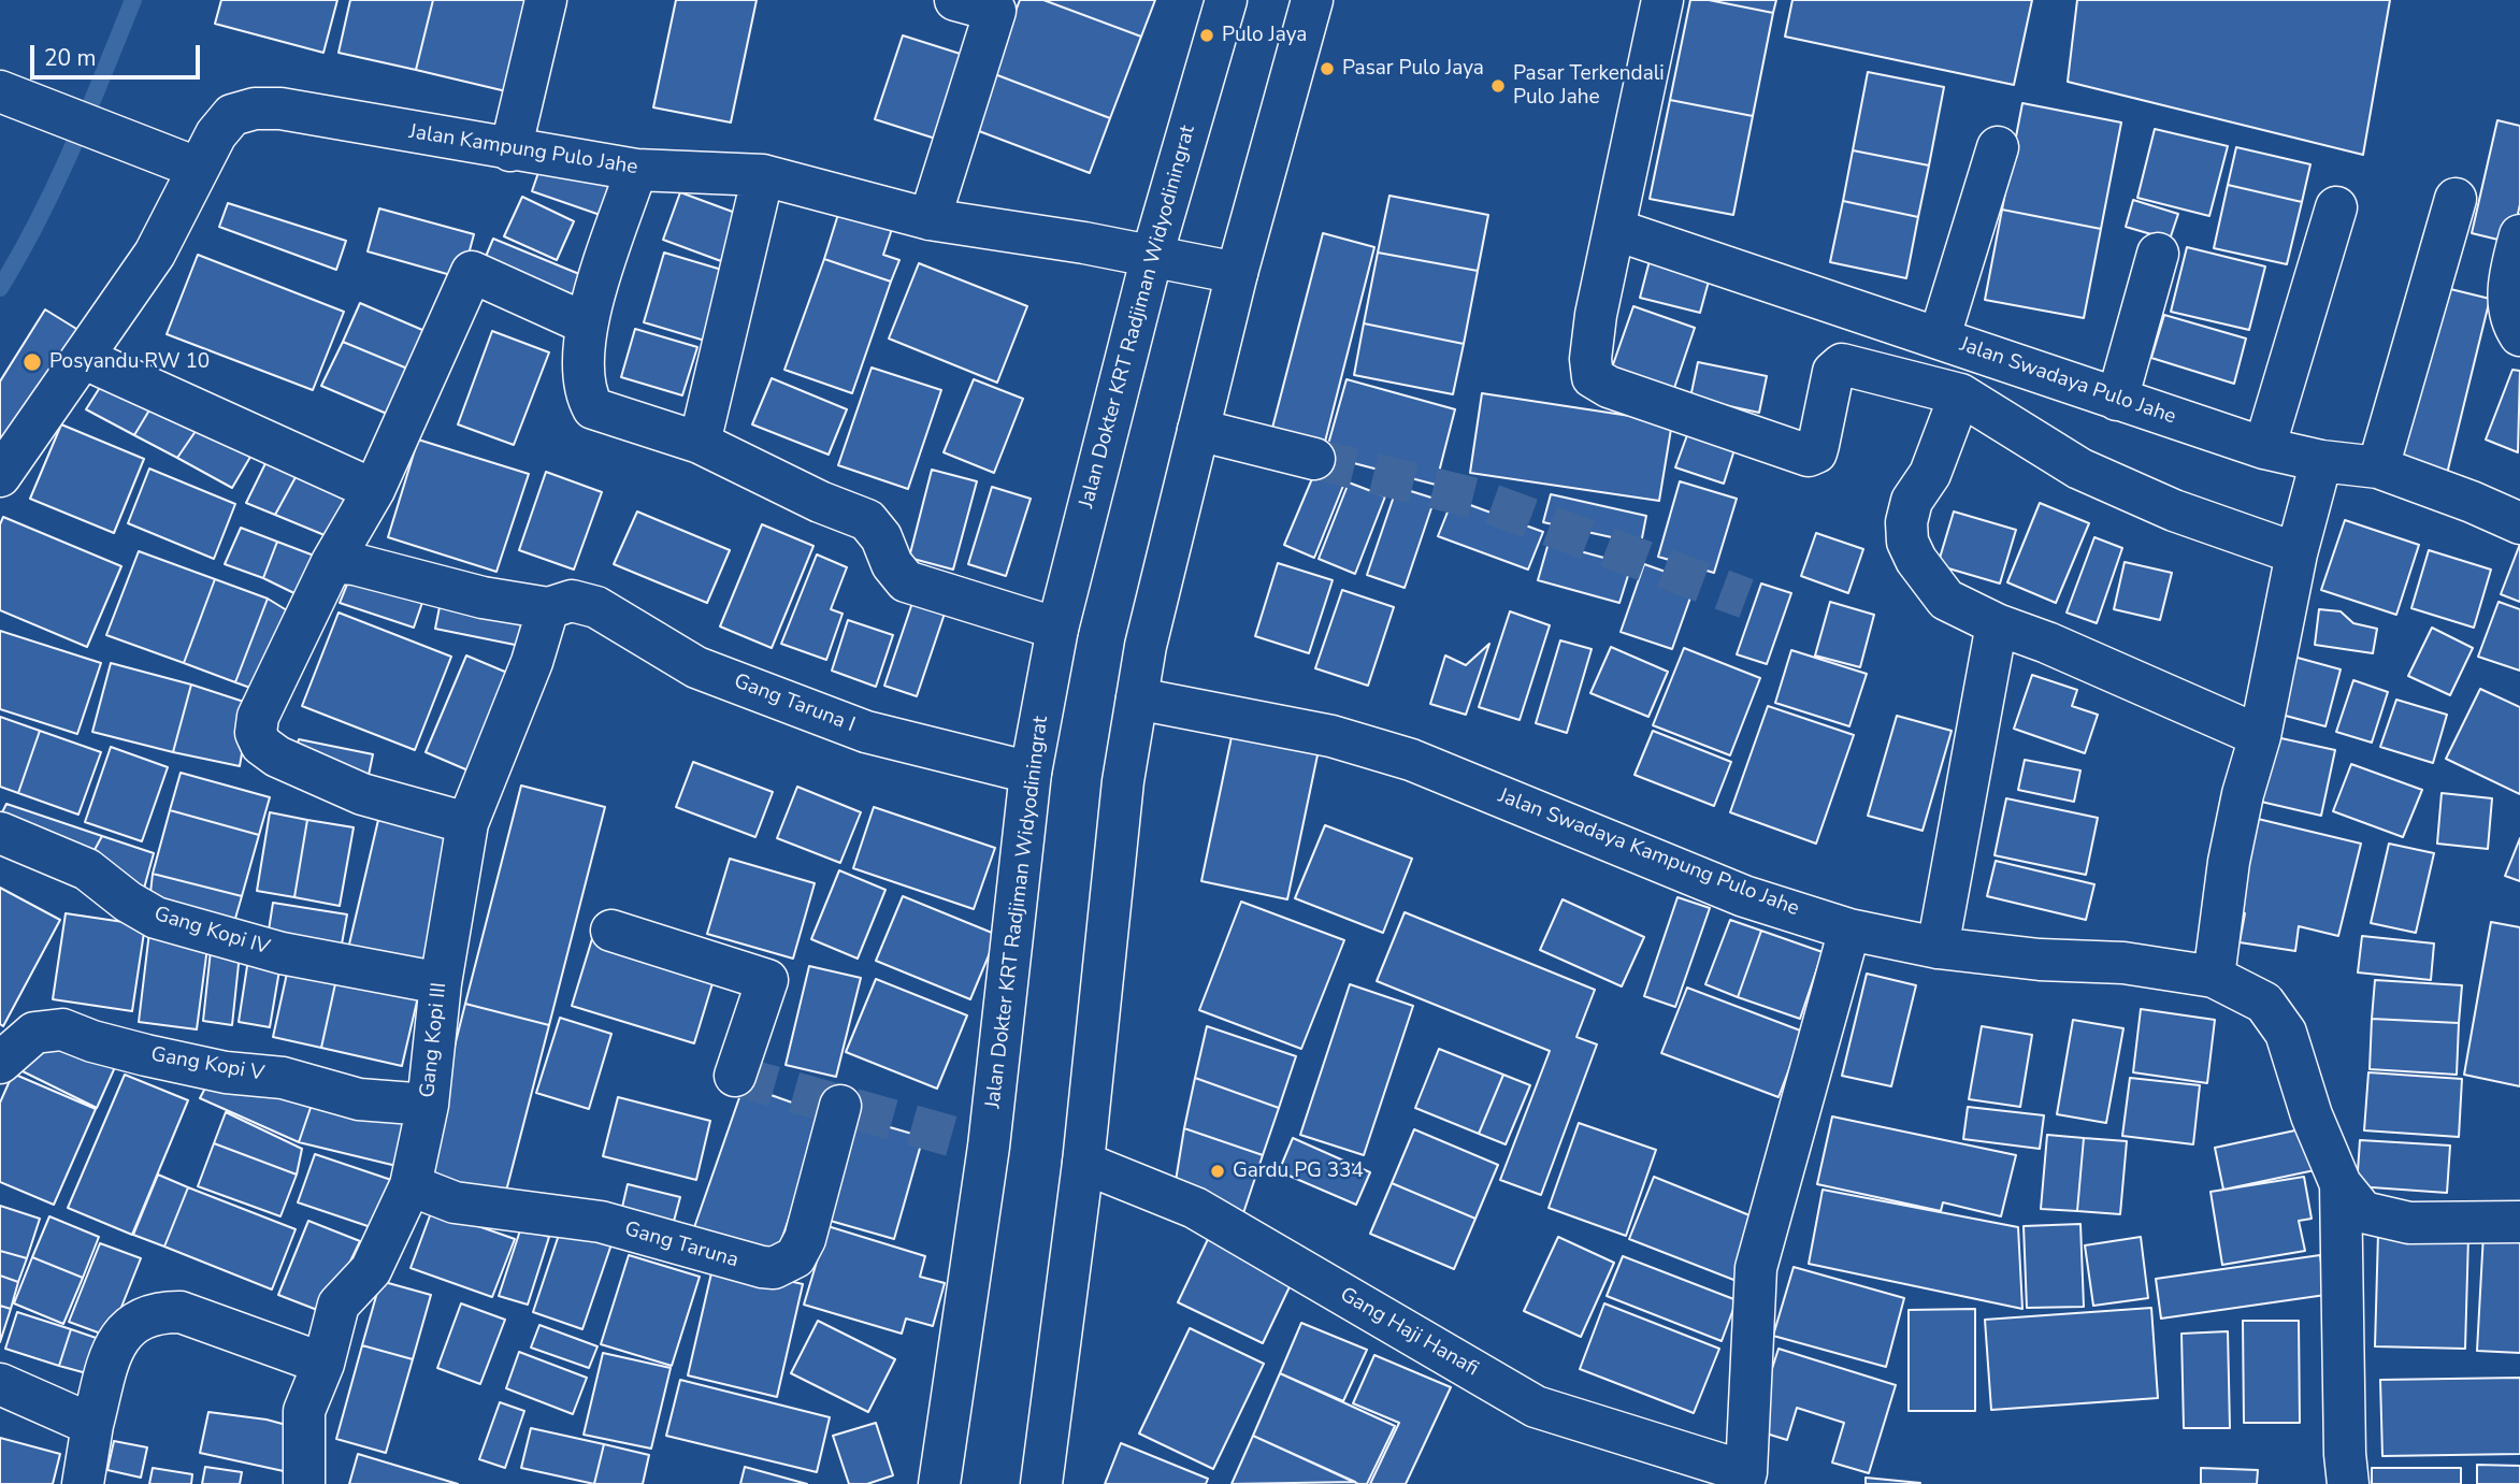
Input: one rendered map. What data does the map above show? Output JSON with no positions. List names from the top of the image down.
{
  "streets": {
    "street": [
      "Jalan Kampung Pulo Jahe",
      "Jalan Dokter KRT Radjiman Widyodiningrat",
      "Jalan Swadaya Pulo Jahe",
      "Gang Taruna I",
      "Jalan Swadaya Kampung Pulo Jahe",
      "Gang Kopi IV",
      "Gang Kopi III",
      "Gang Kopi V",
      "Gang Taruna",
      "Gang Haji Hanafi"
    ]
  },
  "crossings": [
    ["Jalan Kampung Pulo Jahe", "Jalan Dokter KRT Radjiman Widyodiningrat"],
    ["Jalan Dokter KRT Radjiman Widyodiningrat", "Gang Taruna I"],
    ["Gang Taruna I", "Gang Kopi III"],
    ["Gang Kopi IV", "Gang Kopi III"],
    ["Gang Kopi III", "Gang Kopi V"],
    ["Gang Kopi III", "Gang Taruna"]
  ],
  "places": [
    "Pulo Jaya",
    "Pasar Pulo Jaya",
    "Pasar Terkendali Pulo Jahe",
    "Posyandu RW 10",
    "Gardu PG 334"
  ],
  "scale_bar": "20 m"
}
